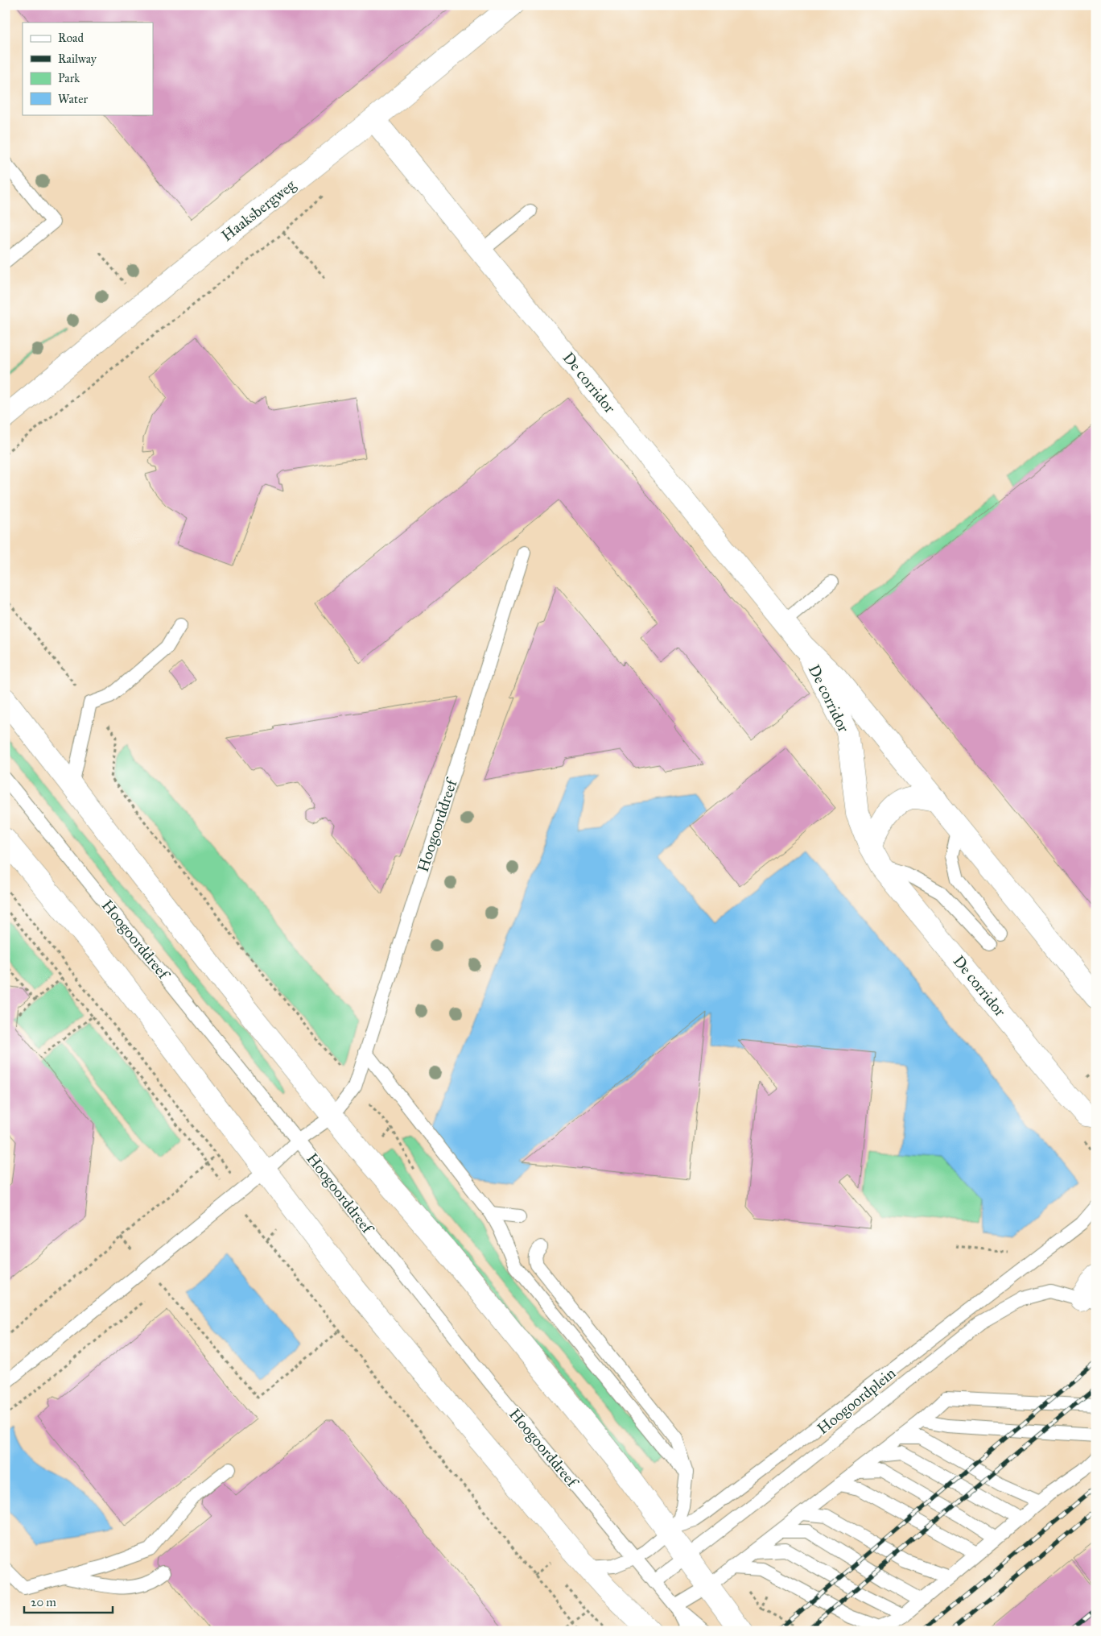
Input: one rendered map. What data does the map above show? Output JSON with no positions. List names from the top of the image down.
{
  "streets": {
    "street": ["Haaksbergweg", "De corridor"],
    "lane": ["Hoogoorddreef", "Hoogoordplein"]
  },
  "crossings": [
    ["Haaksbergweg", "De corridor"],
    ["Hoogoorddreef", "Hoogoordplein"]
  ],
  "legend": [
    "Road",
    "Railway",
    "Park",
    "Water"
  ],
  "scale_bar": "20 m"
}
